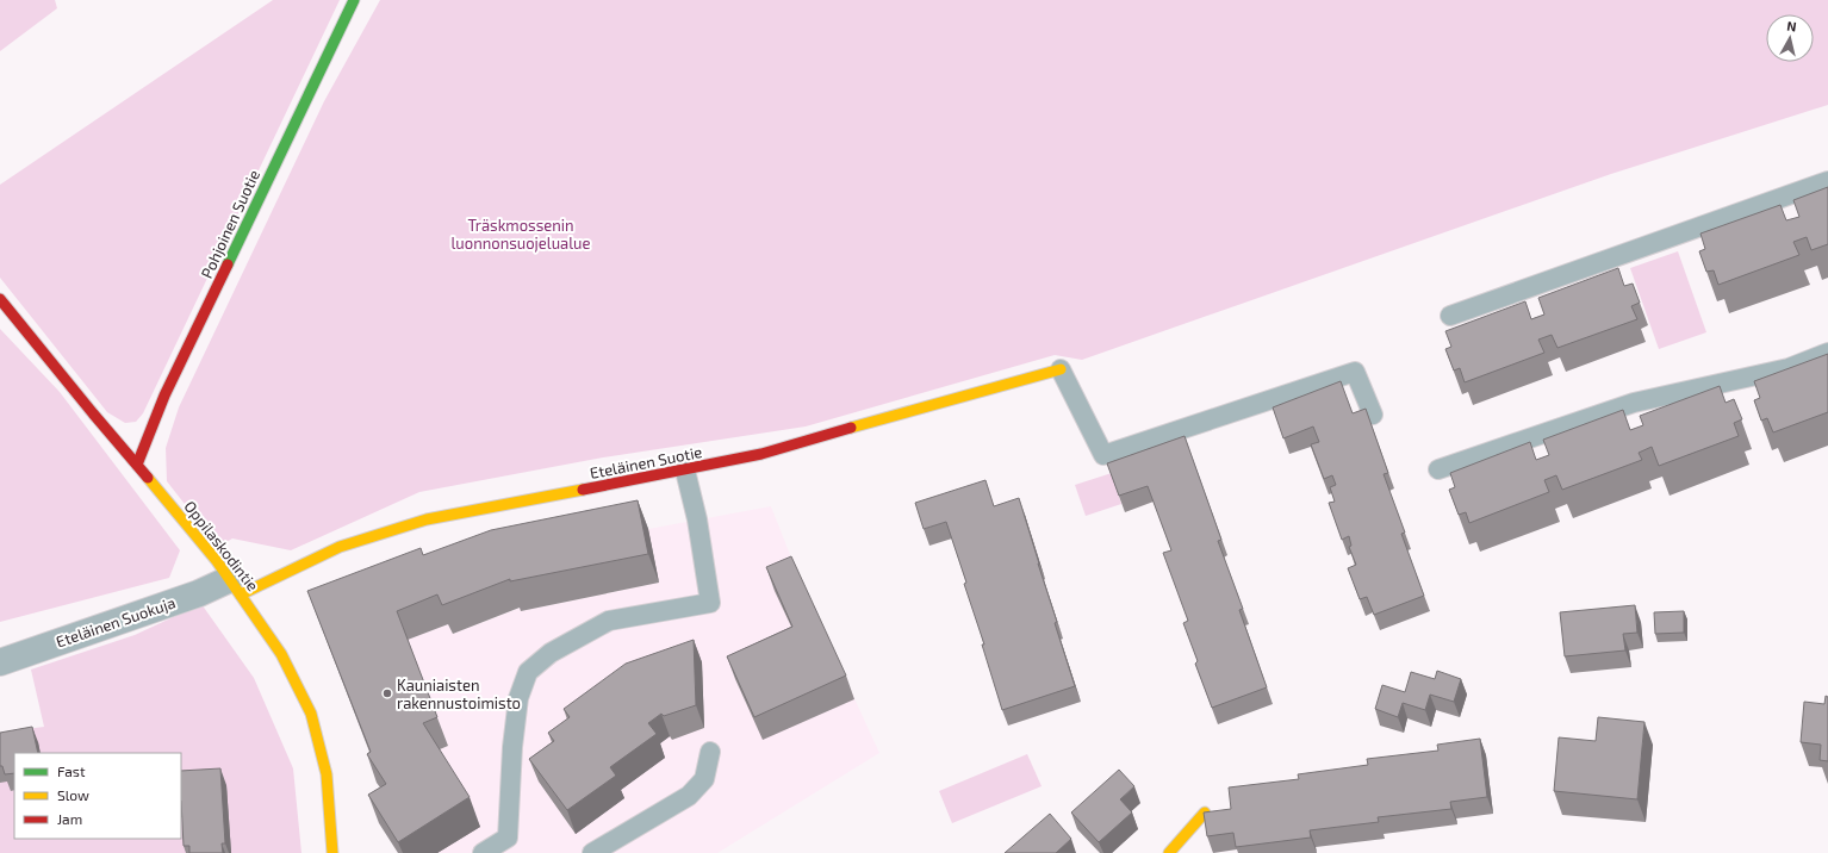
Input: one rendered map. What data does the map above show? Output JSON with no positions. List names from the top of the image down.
{
  "streets": {
    "street": [
      "Pohjoinen Suotie",
      "Eteläinen Suotie",
      "Oppilaskodintie",
      "Eteläinen Suokuja"
    ]
  },
  "crossings": [
    ["Pohjoinen Suotie", "Oppilaskodintie"],
    ["Eteläinen Suotie", "Oppilaskodintie"],
    ["Eteläinen Suotie", "Eteläinen Suokuja"],
    ["Oppilaskodintie", "Eteläinen Suokuja"]
  ],
  "parks": ["Träskmossenin luonnonsuojelualue"],
  "places": ["Kauniaisten rakennustoimisto"],
  "legend": ["Fast", "Slow", "Jam"],
  "north": "top"
}
